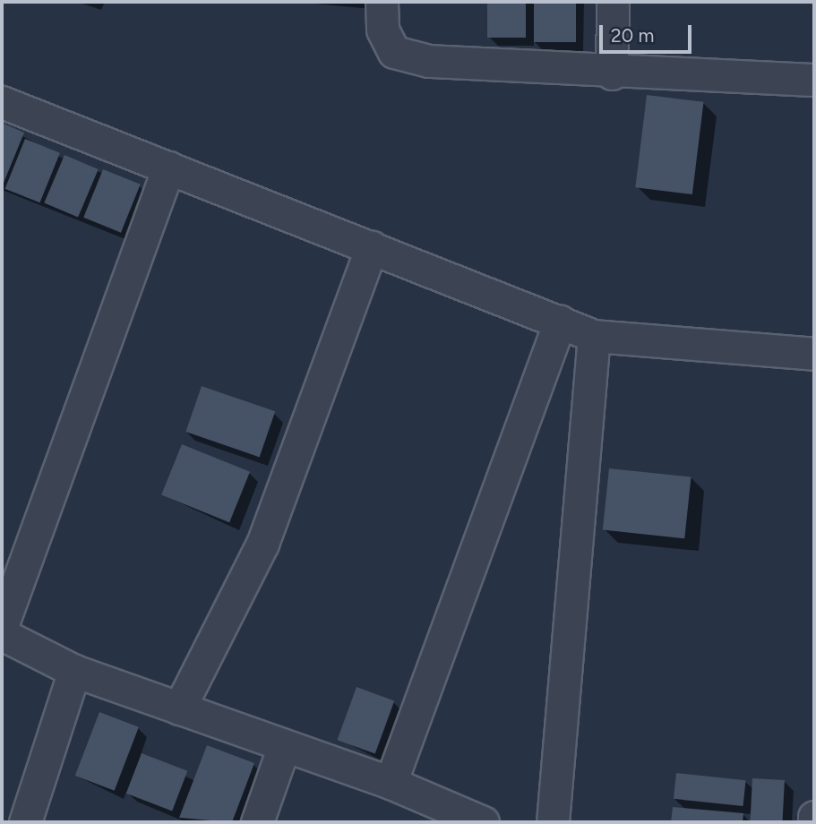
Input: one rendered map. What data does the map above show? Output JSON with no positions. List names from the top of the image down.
{
  "scale_bar": "20 m"
}
